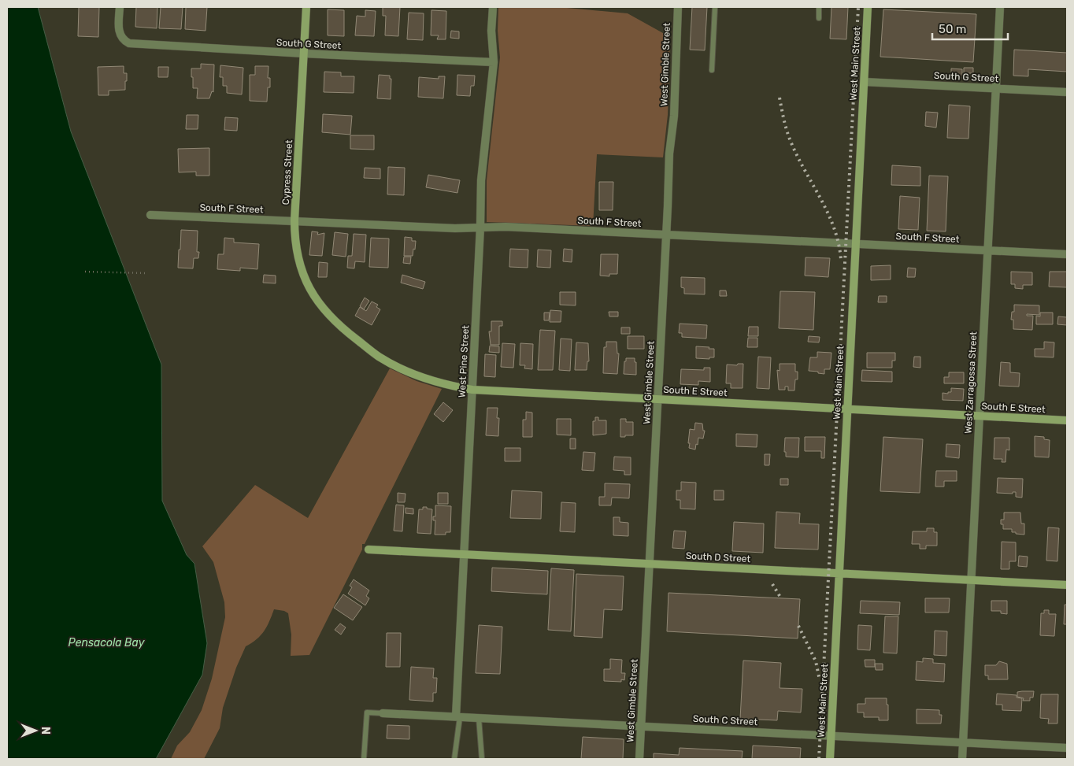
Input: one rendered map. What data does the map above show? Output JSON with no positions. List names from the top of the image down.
{
  "streets": {
    "street": [
      "South G Street",
      "West Main Street",
      "West Gimble Street",
      "Cypress Street",
      "South F Street",
      "West Pine Street",
      "West Zarragossa Street",
      "South E Street",
      "South D Street",
      "South C Street"
    ]
  },
  "crossings": [
    ["South G Street", "West Main Street"],
    ["South G Street", "Cypress Street"],
    ["South G Street", "West Pine Street"],
    ["South G Street", "West Zarragossa Street"],
    ["West Main Street", "South F Street"],
    ["West Main Street", "South E Street"],
    ["West Main Street", "South D Street"],
    ["West Main Street", "South C Street"],
    ["West Gimble Street", "South F Street"],
    ["West Gimble Street", "South E Street"],
    ["West Gimble Street", "South D Street"],
    ["West Gimble Street", "South C Street"],
    ["Cypress Street", "South F Street"],
    ["Cypress Street", "South E Street"],
    ["South F Street", "West Pine Street"],
    ["South F Street", "West Zarragossa Street"],
    ["West Pine Street", "South E Street"],
    ["West Pine Street", "South D Street"],
    ["West Pine Street", "South C Street"],
    ["West Zarragossa Street", "South E Street"],
    ["West Zarragossa Street", "South D Street"],
    ["West Zarragossa Street", "South C Street"]
  ],
  "water": ["Pensacola Bay"],
  "scale_bar": "50 m",
  "north": "right"
}
